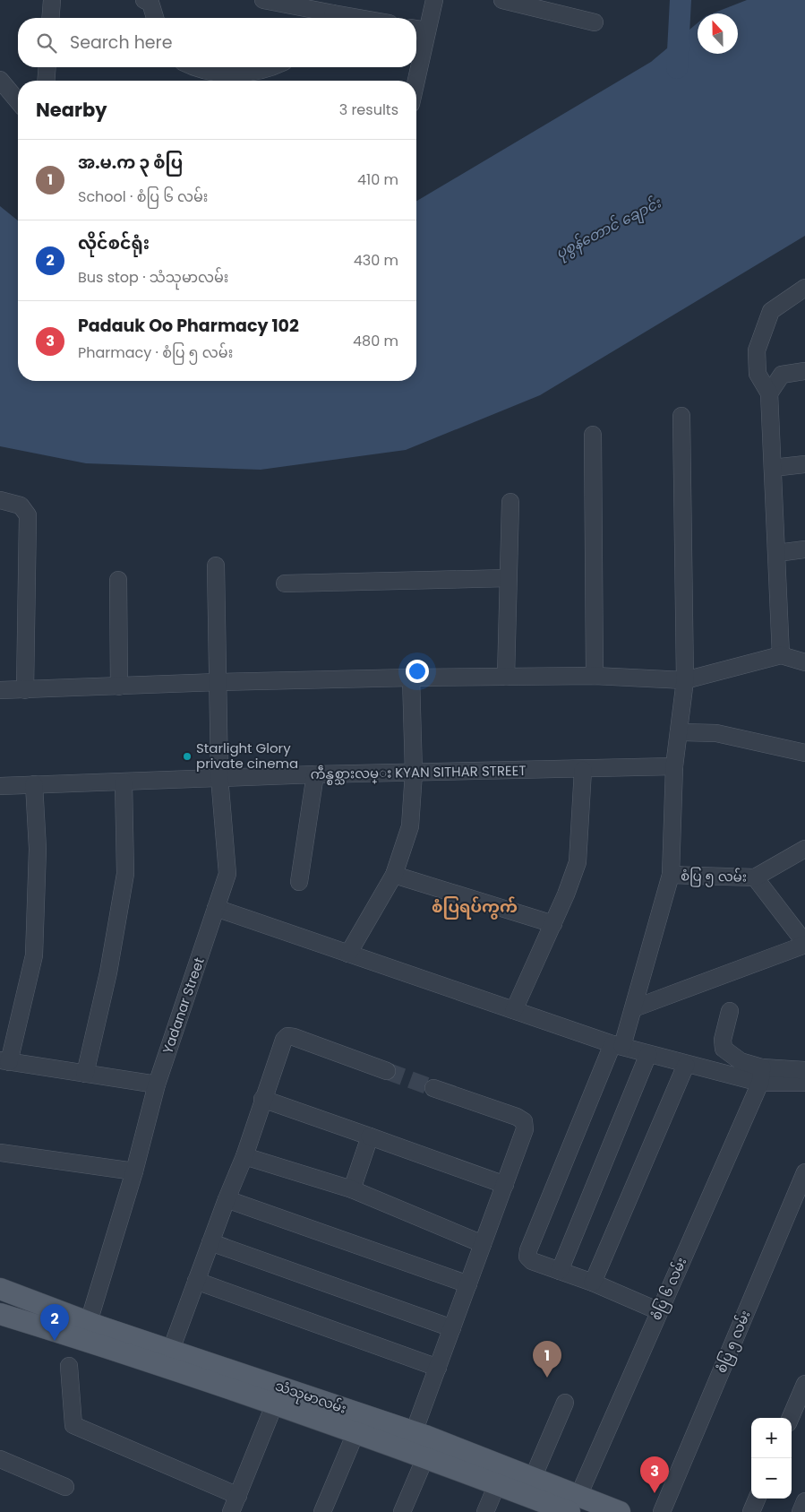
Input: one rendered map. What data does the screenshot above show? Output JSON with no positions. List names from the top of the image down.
{
  "streets": {
    "main road": ["သံသုမာလမ်း"],
    "street": [
      "ကဵန္စစ္သားလမ္း KYAN SITHAR STREET",
      "စံပြ ၅ လမ်း",
      "Yadanar Street",
      "စံပြ ၆ လမ်း"
    ]
  },
  "crossings": [
    ["ကဵန္စစ္သားလမ္း KYAN SITHAR STREET", "Yadanar Street"],
    ["Yadanar Street", "သံသုမာလမ်း"],
    ["စံပြ ၆ လမ်း", "သံသုမာလမ်း"]
  ],
  "districts": ["စံပြရပ်ကွက်"],
  "water": ["ပုစွန်တောင် ချောင်း"],
  "places": ["Starlight Glory private cinema"],
  "north": "top",
  "page": {
    "search": "Search here",
    "heading": ["Nearby", "3 results"],
    "list": [
      {
        "mark": "1",
        "name": "အ.မ.က ၃ စံပြ",
        "note": "School · စံပြ ၆ လမ်း",
        "value": "410 m"
      },
      {
        "mark": "2",
        "name": "လိုင်စင်ရုံး",
        "note": "Bus stop · သံသုမာလမ်း",
        "value": "430 m"
      },
      {
        "mark": "3",
        "name": "Padauk Oo Pharmacy 102",
        "note": "Pharmacy · စံပြ ၅ လမ်း",
        "value": "480 m"
      }
    ],
    "pins": ["2", "1", "3"],
    "map_buttons": ["+", "−"]
  }
}
